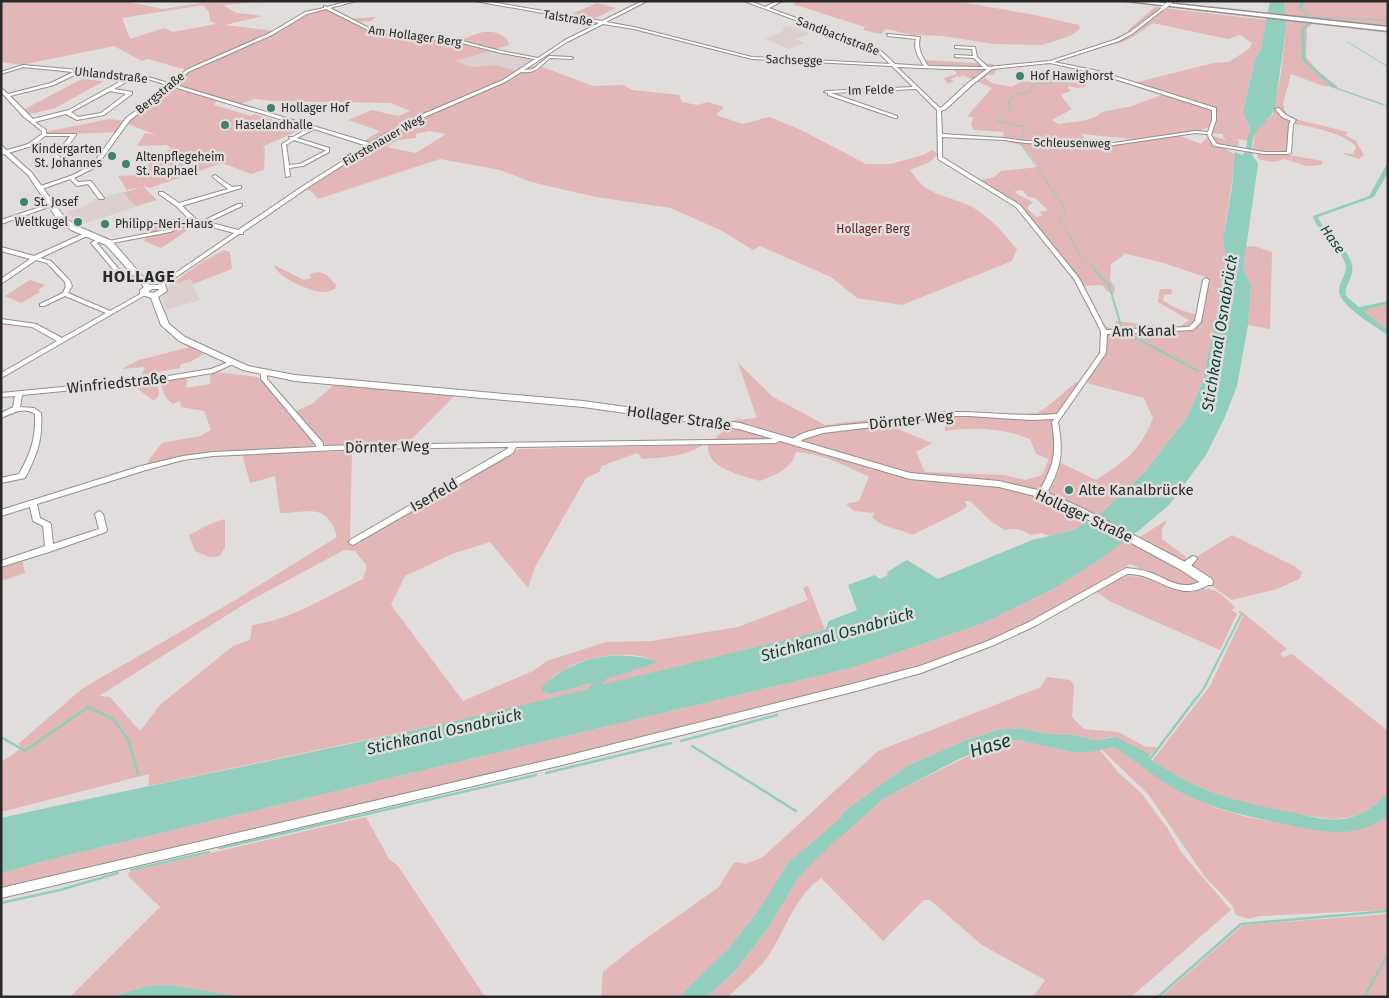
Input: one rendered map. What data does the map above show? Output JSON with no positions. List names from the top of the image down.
{
  "streets": {
    "main road": ["Hollager Straße"],
    "street": [
      "Talstraße",
      "Am Hollager Berg",
      "Sandbachstraße",
      "Sachsegge",
      "Uhlandstraße",
      "Im Felde",
      "Bergstraße",
      "Fürstenauer Weg",
      "Schleusenweg",
      "Am Kanal",
      "Winfriedstraße",
      "Dörnter Weg",
      "Iserfeld"
    ]
  },
  "crossings": [
    ["Talstraße", "Sachsegge"],
    ["Talstraße", "Fürstenauer Weg"],
    ["Am Hollager Berg", "Bergstraße"],
    ["Am Hollager Berg", "Fürstenauer Weg"],
    ["Sandbachstraße", "Sachsegge"],
    ["Sandbachstraße", "Im Felde"],
    ["Sachsegge", "Fürstenauer Weg"],
    ["Uhlandstraße", "Bergstraße"],
    ["Uhlandstraße", "Fürstenauer Weg"],
    ["Winfriedstraße", "Hollager Straße"],
    ["Hollager Straße", "Dörnter Weg"],
    ["Dörnter Weg", "Iserfeld"]
  ],
  "districts": ["HOLLAGE"],
  "water": ["Hase", "Stichkanal Osnabrück"],
  "parks": ["Hollager Berg"],
  "places": [
    "Hof Hawighorst",
    "Hollager Hof",
    "Haselandhalle",
    "Kindergarten St. Johannes",
    "Altenpflegeheim St. Raphael",
    "St. Josef",
    "Weltkugel",
    "Philipp-Neri-Haus",
    "Alte Kanalbrücke"
  ]
}
